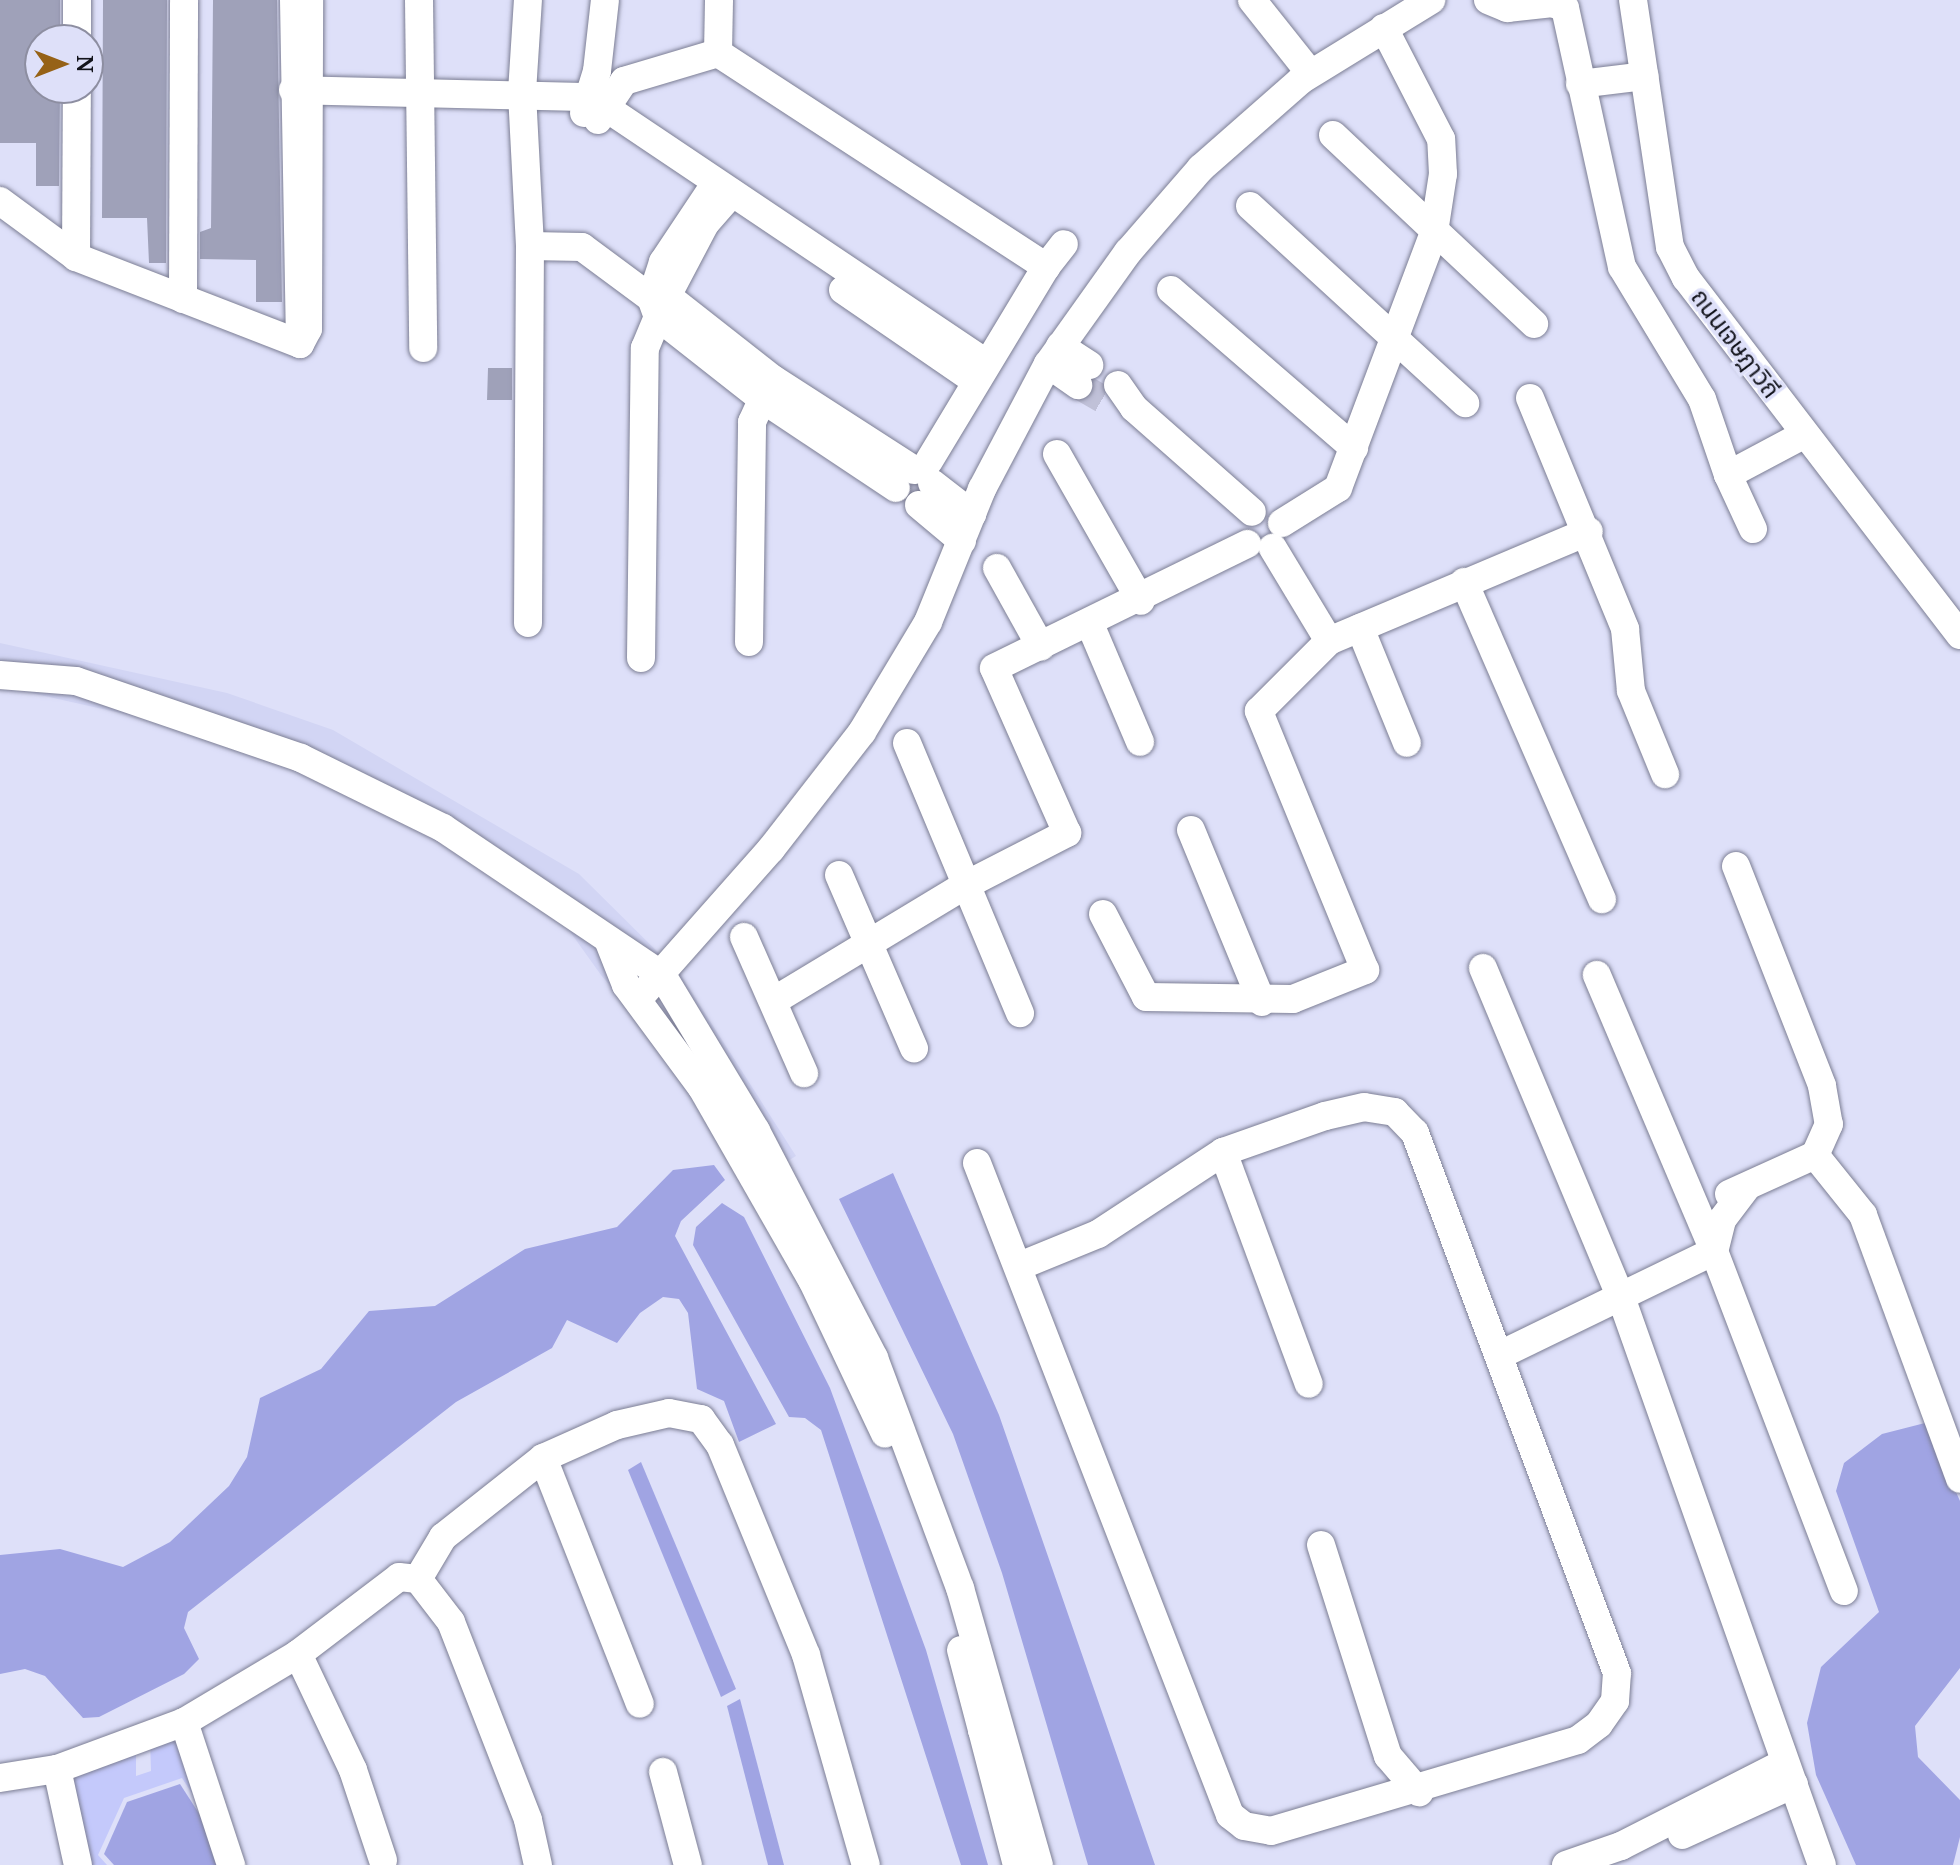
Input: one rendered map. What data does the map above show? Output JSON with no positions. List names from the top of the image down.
{
  "streets": {
    "street": ["ถนนเจษฎาวิถี"]
  },
  "north": "right"
}
